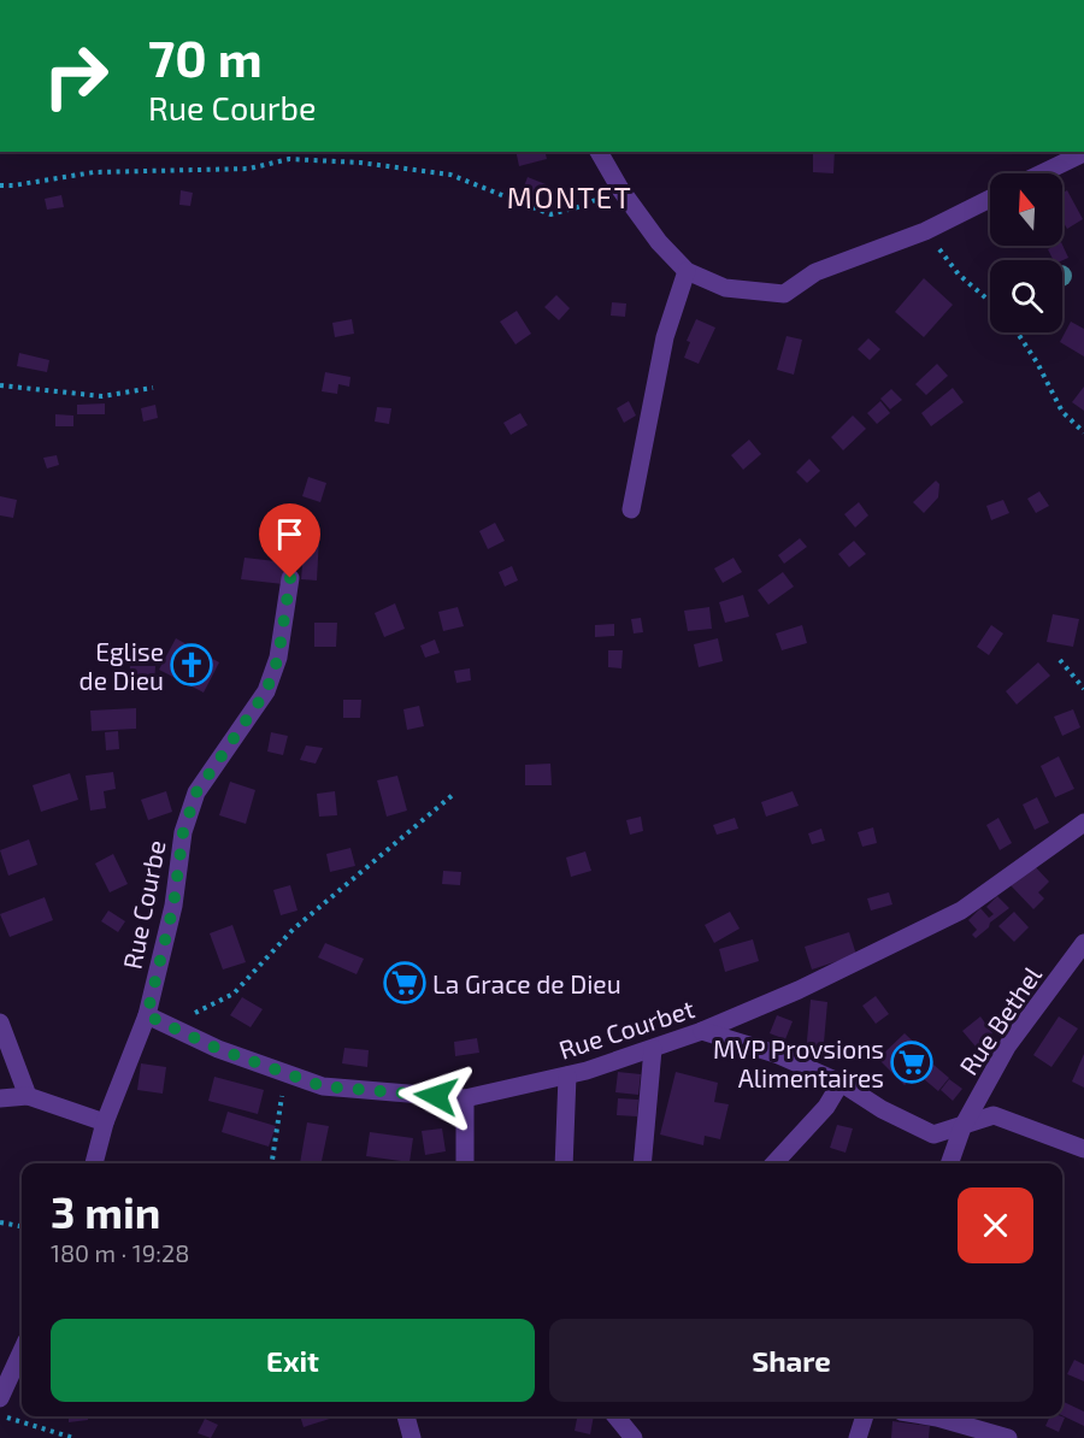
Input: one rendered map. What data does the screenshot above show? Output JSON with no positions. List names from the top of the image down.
{
  "streets": {
    "street": ["Rue Courbe", "Rue Bethel", "Rue Courbet"]
  },
  "crossings": [
    ["Rue Courbe", "Rue Courbet"]
  ],
  "districts": ["MONTET"],
  "places": {
    "church": ["Eglise de Dieu"],
    "supermarket": ["La Grace de Dieu", "MVP Provsions Alimentaires"]
  },
  "north": "top",
  "page": {
    "turn": ["70 m", "Rue Courbe"],
    "heading": ["3 min", "180 m · 19:28"],
    "buttons": ["Exit", "Share"]
  }
}
